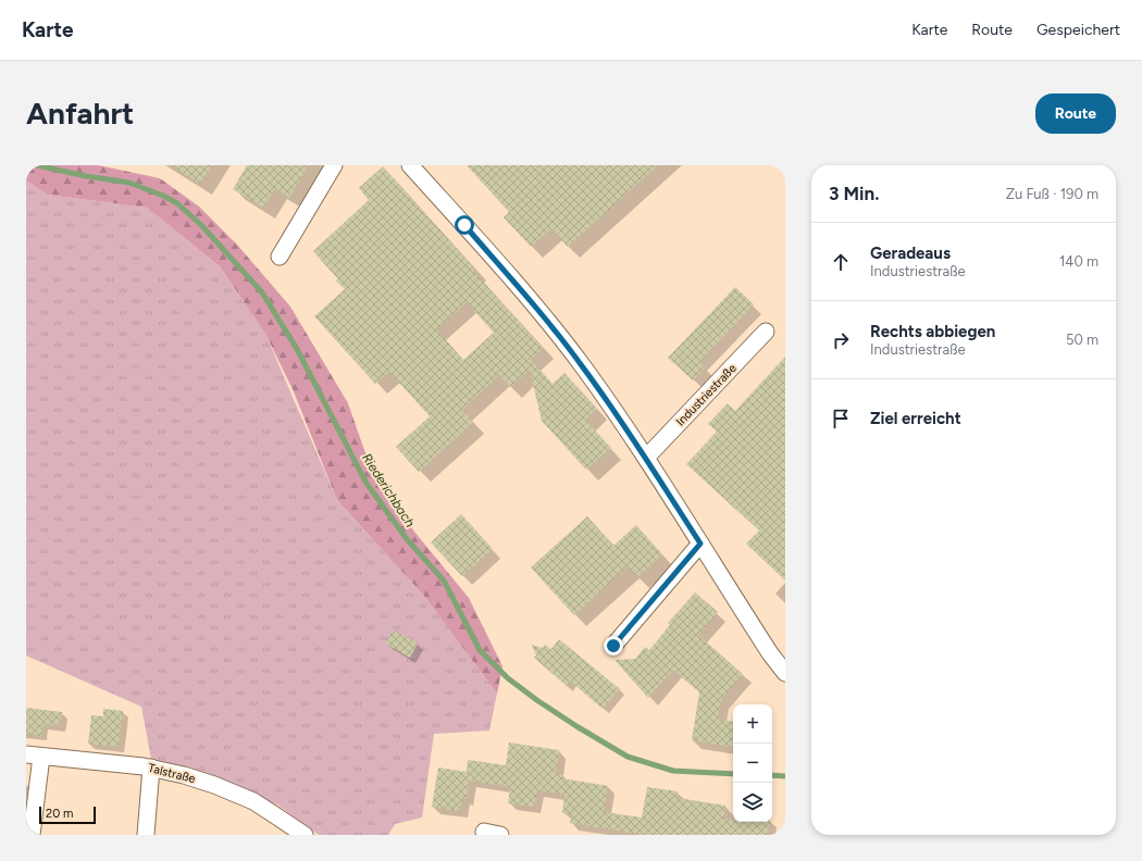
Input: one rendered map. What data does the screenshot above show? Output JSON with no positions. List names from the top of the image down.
{
  "streets": {
    "street": ["Industriestraße", "Talstraße"]
  },
  "water": ["Riederichbach"],
  "scale_bar": "20 m",
  "page": {
    "header": "Karte",
    "nav": ["Karte", "Route", "Gespeichert"],
    "buttons": "Route",
    "title": "Anfahrt",
    "heading": ["3 Min.", "Zu Fuß · 190 m"],
    "list": [
      ["Geradeaus", "Industriestraße", "140 m"],
      ["Rechts abbiegen", "Industriestraße", "50 m"],
      "Ziel erreicht"
    ],
    "map_buttons": ["+", "−"],
    "scale": "20 m"
  }
}
